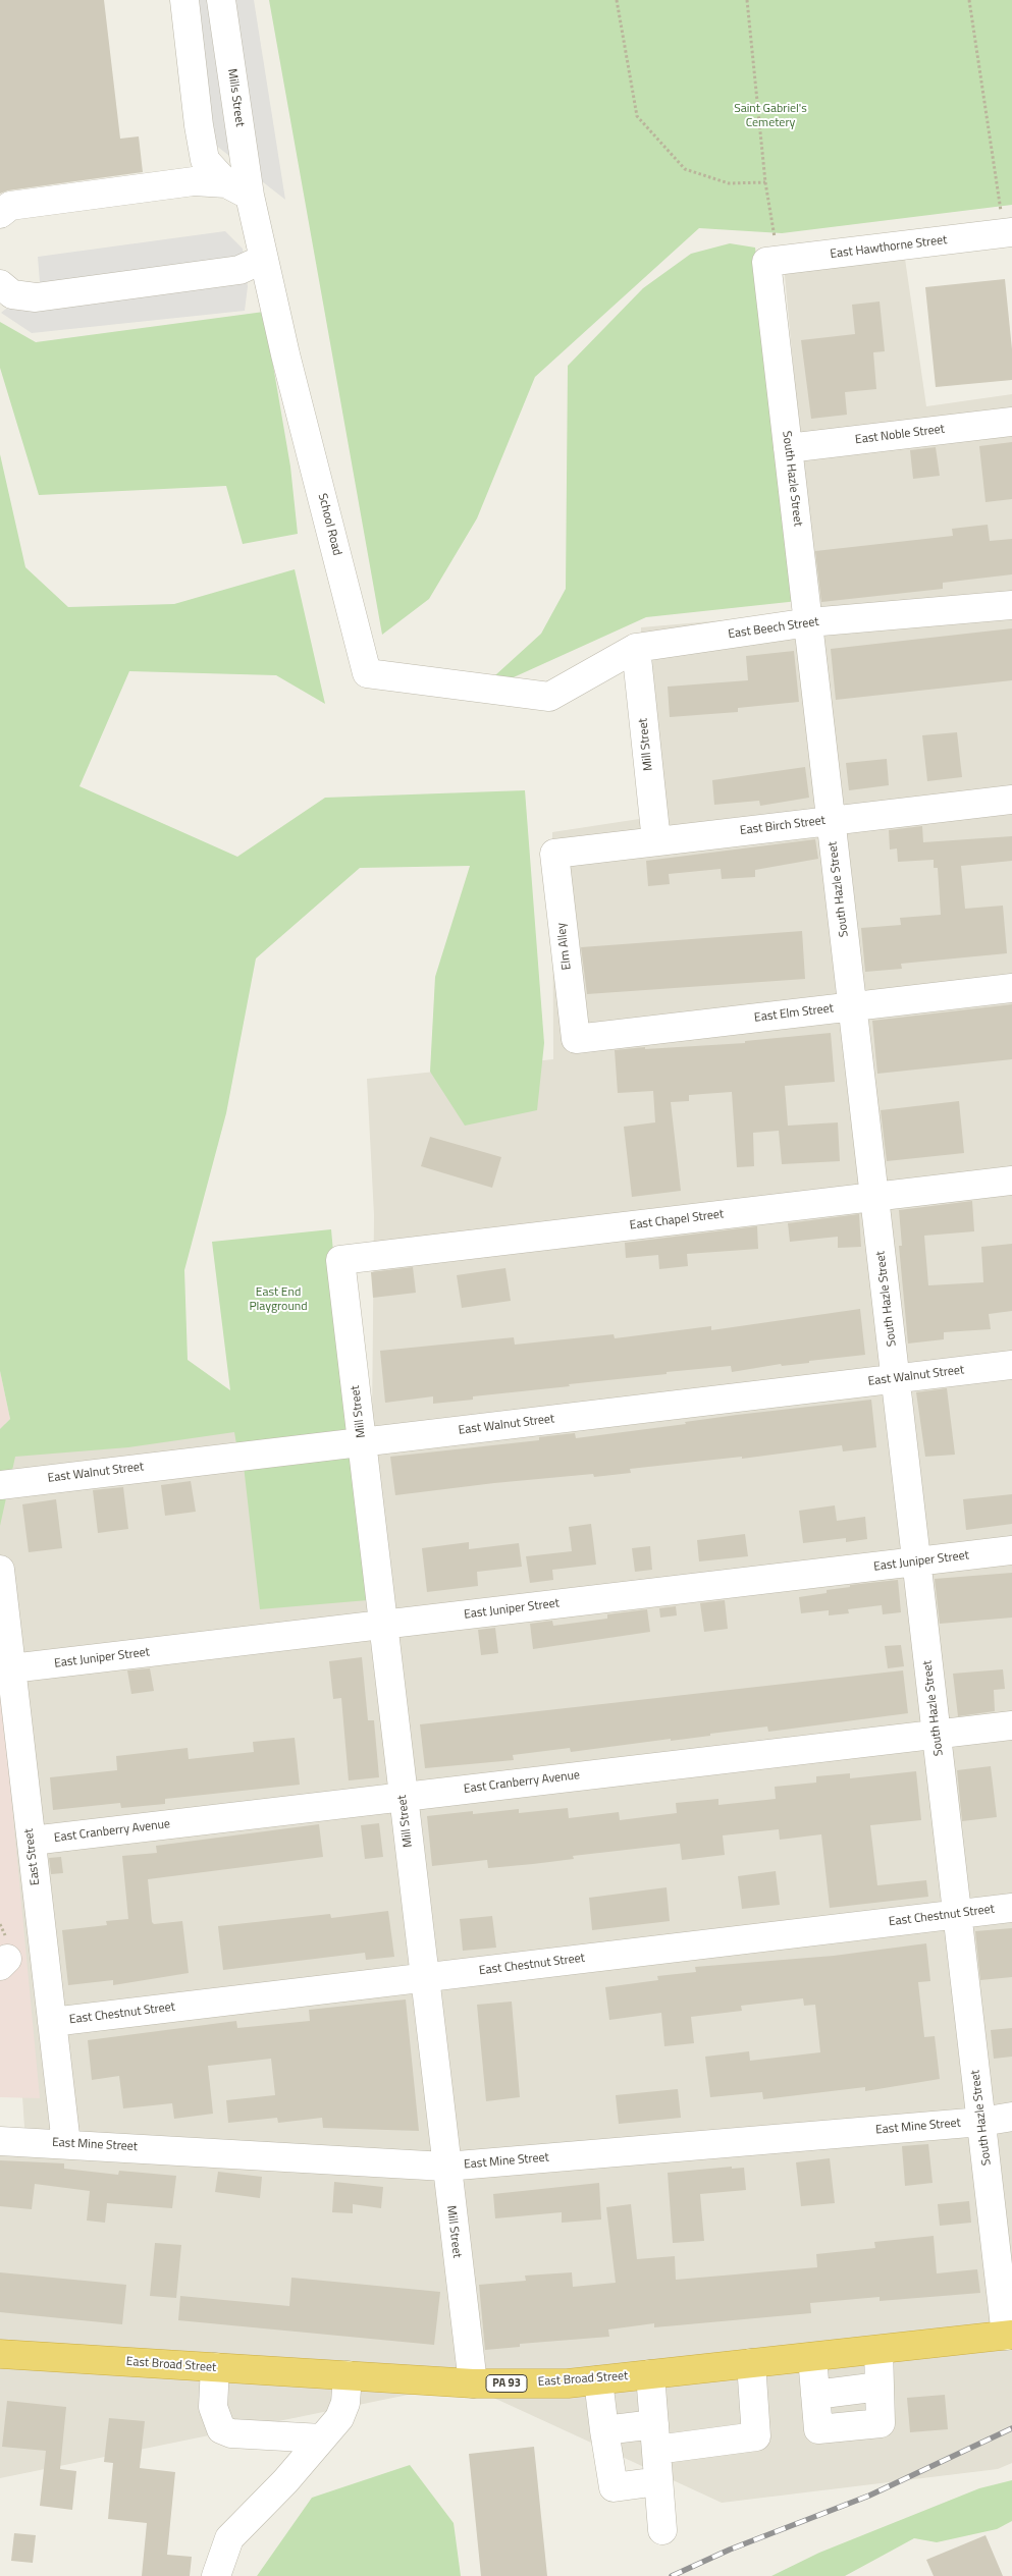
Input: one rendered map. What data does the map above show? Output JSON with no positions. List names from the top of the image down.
{
  "streets": {
    "highway": ["East Broad Street", "PA 93"],
    "street": [
      "Mills Street",
      "East Hawthorne Street",
      "East Noble Street",
      "South Hazle Street",
      "School Road",
      "East Beech Street",
      "Mill Street",
      "East Birch Street",
      "Elm Alley",
      "East Elm Street",
      "East Chapel Street",
      "East Walnut Street",
      "East Juniper Street",
      "East Cranberry Avenue",
      "East Street",
      "East Chestnut Street",
      "East Mine Street"
    ]
  },
  "crossings": [
    ["Mills Street", "School Road"],
    ["East Hawthorne Street", "South Hazle Street"],
    ["East Noble Street", "South Hazle Street"],
    ["South Hazle Street", "East Beech Street"],
    ["South Hazle Street", "East Birch Street"],
    ["South Hazle Street", "East Elm Street"],
    ["South Hazle Street", "East Chapel Street"],
    ["South Hazle Street", "East Walnut Street"],
    ["South Hazle Street", "East Juniper Street"],
    ["South Hazle Street", "East Cranberry Avenue"],
    ["South Hazle Street", "East Chestnut Street"],
    ["South Hazle Street", "East Mine Street"],
    ["South Hazle Street", "East Broad Street"],
    ["School Road", "East Beech Street"],
    ["East Beech Street", "Mill Street"],
    ["Mill Street", "East Birch Street"],
    ["Mill Street", "East Chapel Street"],
    ["Mill Street", "East Walnut Street"],
    ["Mill Street", "East Juniper Street"],
    ["Mill Street", "East Cranberry Avenue"],
    ["Mill Street", "East Chestnut Street"],
    ["Mill Street", "East Mine Street"],
    ["Mill Street", "East Broad Street"],
    ["East Birch Street", "Elm Alley"],
    ["Elm Alley", "East Elm Street"],
    ["East Juniper Street", "East Street"],
    ["East Cranberry Avenue", "East Street"],
    ["East Street", "East Chestnut Street"],
    ["East Street", "East Mine Street"]
  ],
  "parks": ["Saint Gabriel's Cemetery", "East End Playground"]
}
